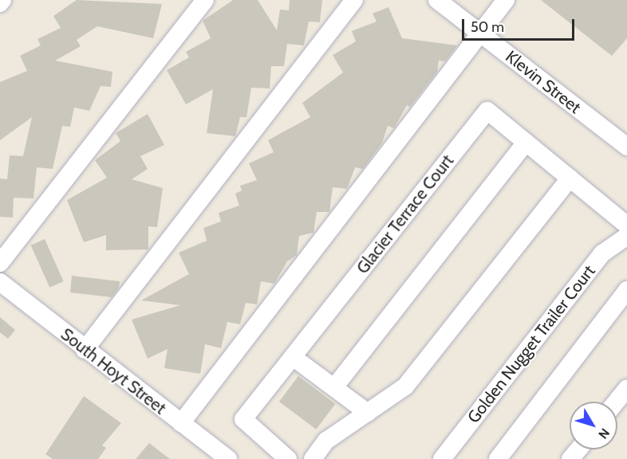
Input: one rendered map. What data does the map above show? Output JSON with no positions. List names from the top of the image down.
{
  "streets": {
    "street": [
      "Klevin Street",
      "Glacier Terrace Court",
      "Golden Nugget Trailer Court",
      "South Hoyt Street"
    ]
  },
  "scale_bar": "50 m",
  "north": "bottom right"
}
